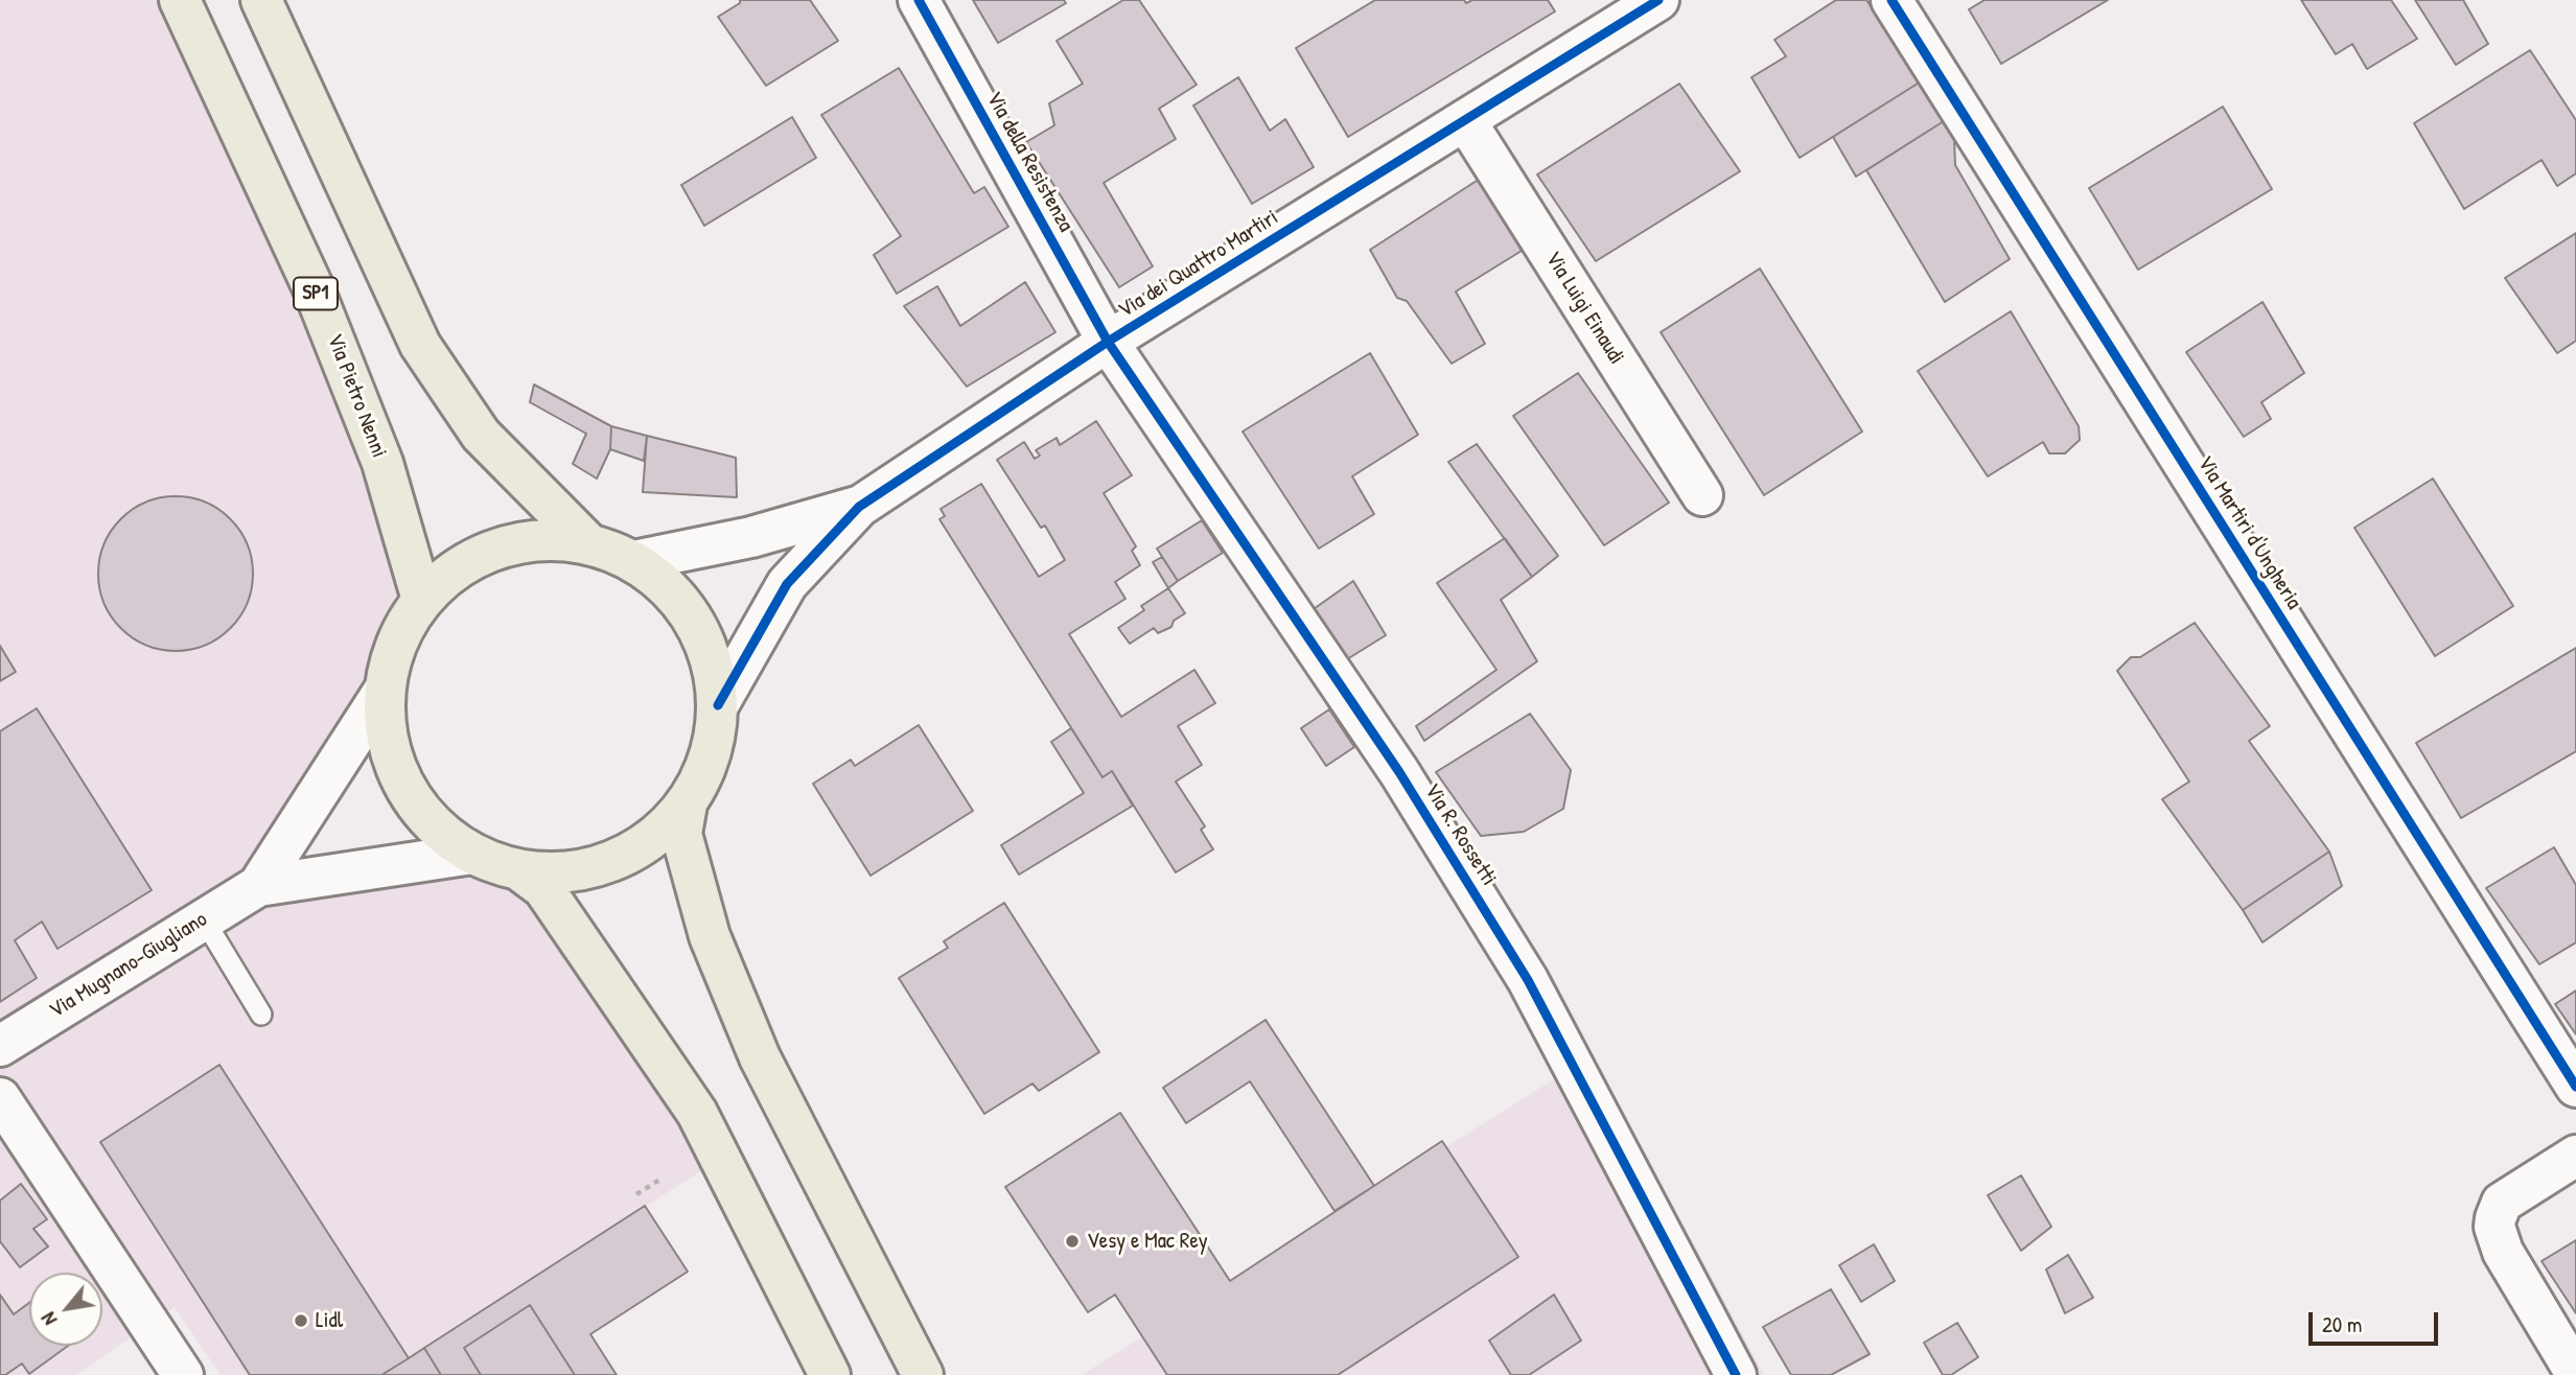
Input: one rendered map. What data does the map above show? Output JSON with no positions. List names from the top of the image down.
{
  "streets": {
    "main road": ["SP1", "Via Pietro Nenni"],
    "street": [
      "Via della Resistenza",
      "Via dei Quattro Martiri",
      "Via Luigi Einaudi",
      "Via Martiri d'Ungheria",
      "Via R. Rossetti",
      "Via Mugnano-Giugliano"
    ]
  },
  "crossings": [
    ["Via della Resistenza", "Via dei Quattro Martiri"],
    ["Via della Resistenza", "Via R. Rossetti"],
    ["Via dei Quattro Martiri", "Via Luigi Einaudi"],
    ["Via dei Quattro Martiri", "Via R. Rossetti"]
  ],
  "places": ["Vesy e Mac Rey", "Lidl"],
  "scale_bar": "20 m",
  "north": "bottom left"
}
